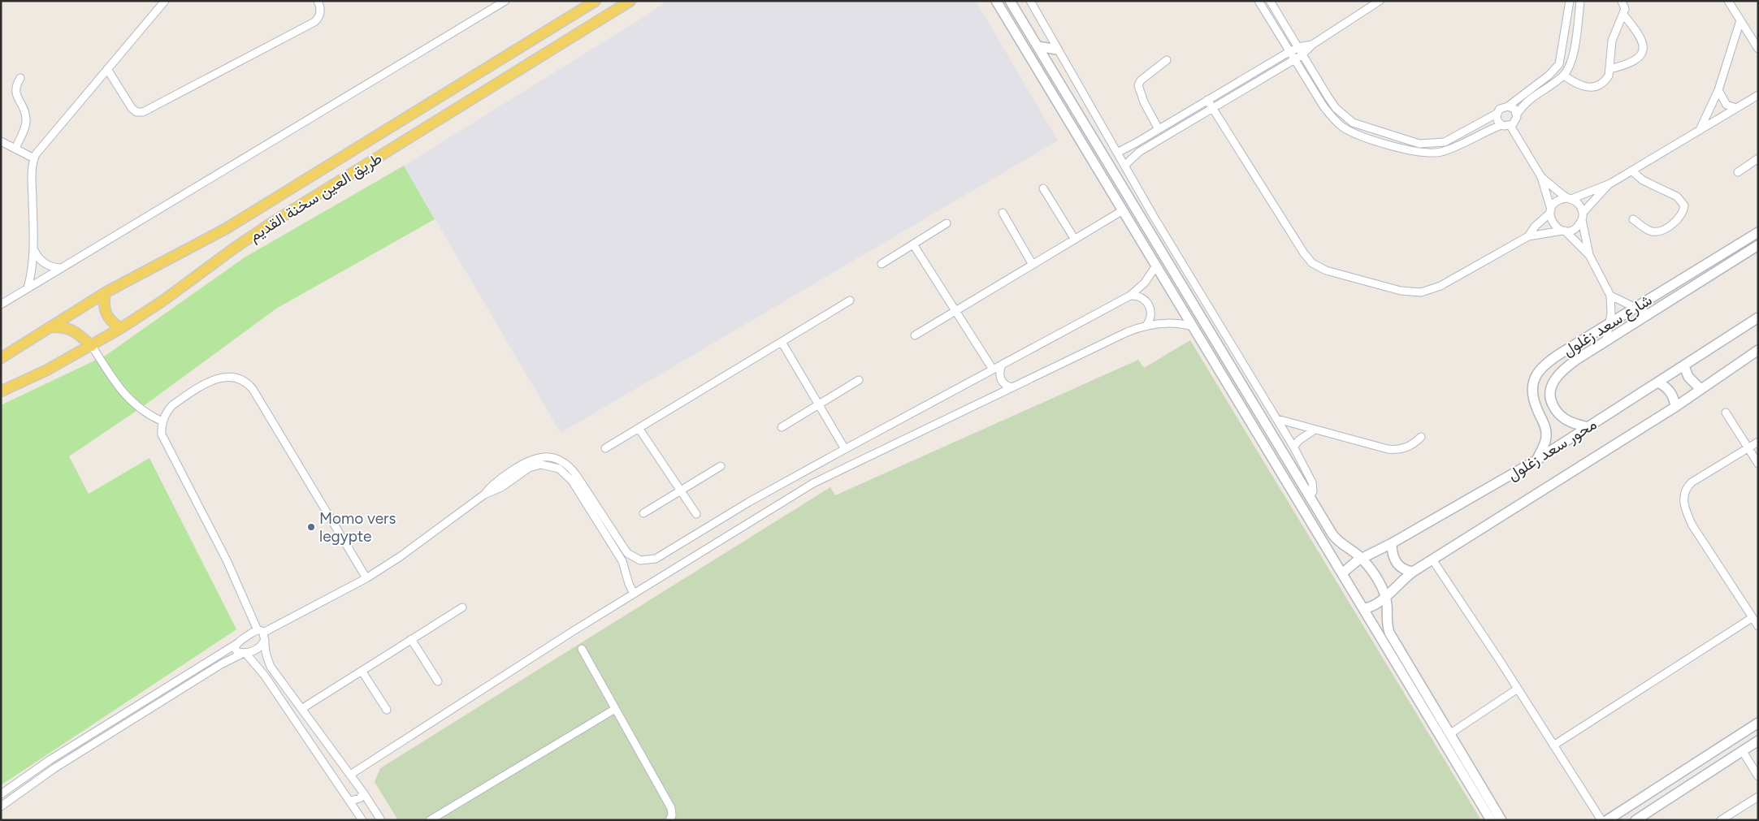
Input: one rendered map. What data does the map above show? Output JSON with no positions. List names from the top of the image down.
{
  "streets": {
    "main road": ["طريق العين سخنة القديم", "شارع سعد زغلول", "محور سعد زغلول"]
  },
  "crossings": [
    ["شارع سعد زغلول", "محور سعد زغلول"]
  ],
  "places": ["Momo vers legypte"]
}
